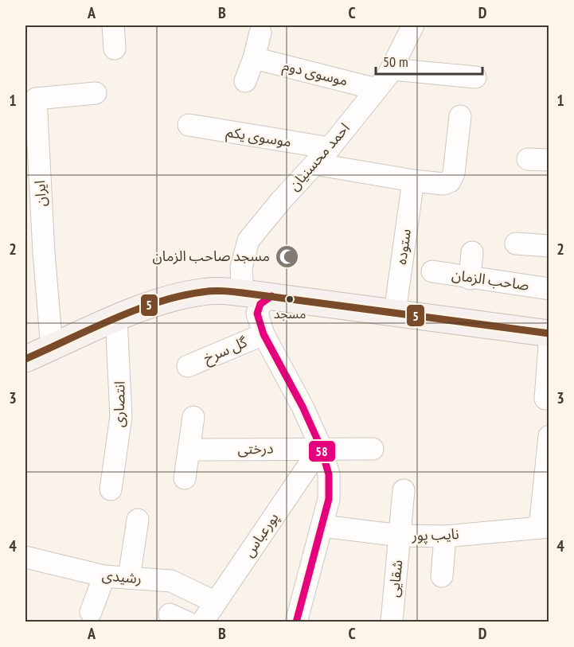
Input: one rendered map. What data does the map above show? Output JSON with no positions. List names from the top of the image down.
{
  "streets": {
    "street": [
      "موسوی دوم",
      "موسوی یکم",
      "احمد محسنیان",
      "ایران",
      "ستوده",
      "صاحب الزمان",
      "گل سرخ",
      "انتصاری",
      "درختی",
      "پورعباس",
      "نایب پور",
      "رشیدی",
      "شقایی"
    ]
  },
  "crossings": [
    ["موسوی دوم", "احمد محسنیان"],
    ["موسوی یکم", "احمد محسنیان"],
    ["درختی", "پورعباس"],
    ["پورعباس", "رشیدی"],
    ["نایب پور", "شقایی"]
  ],
  "places": {
    "mosque": ["مسجد صاحب الزمان"],
    "other": ["مسجد"]
  },
  "lines": ["transit line 5", "transit line 58"],
  "scale_bar": "50 m",
  "grid": {
    "columns": [
      "A",
      "B",
      "C",
      "D"
    ],
    "rows": [
      "1",
      "2",
      "3",
      "4"
    ]
  }
}
